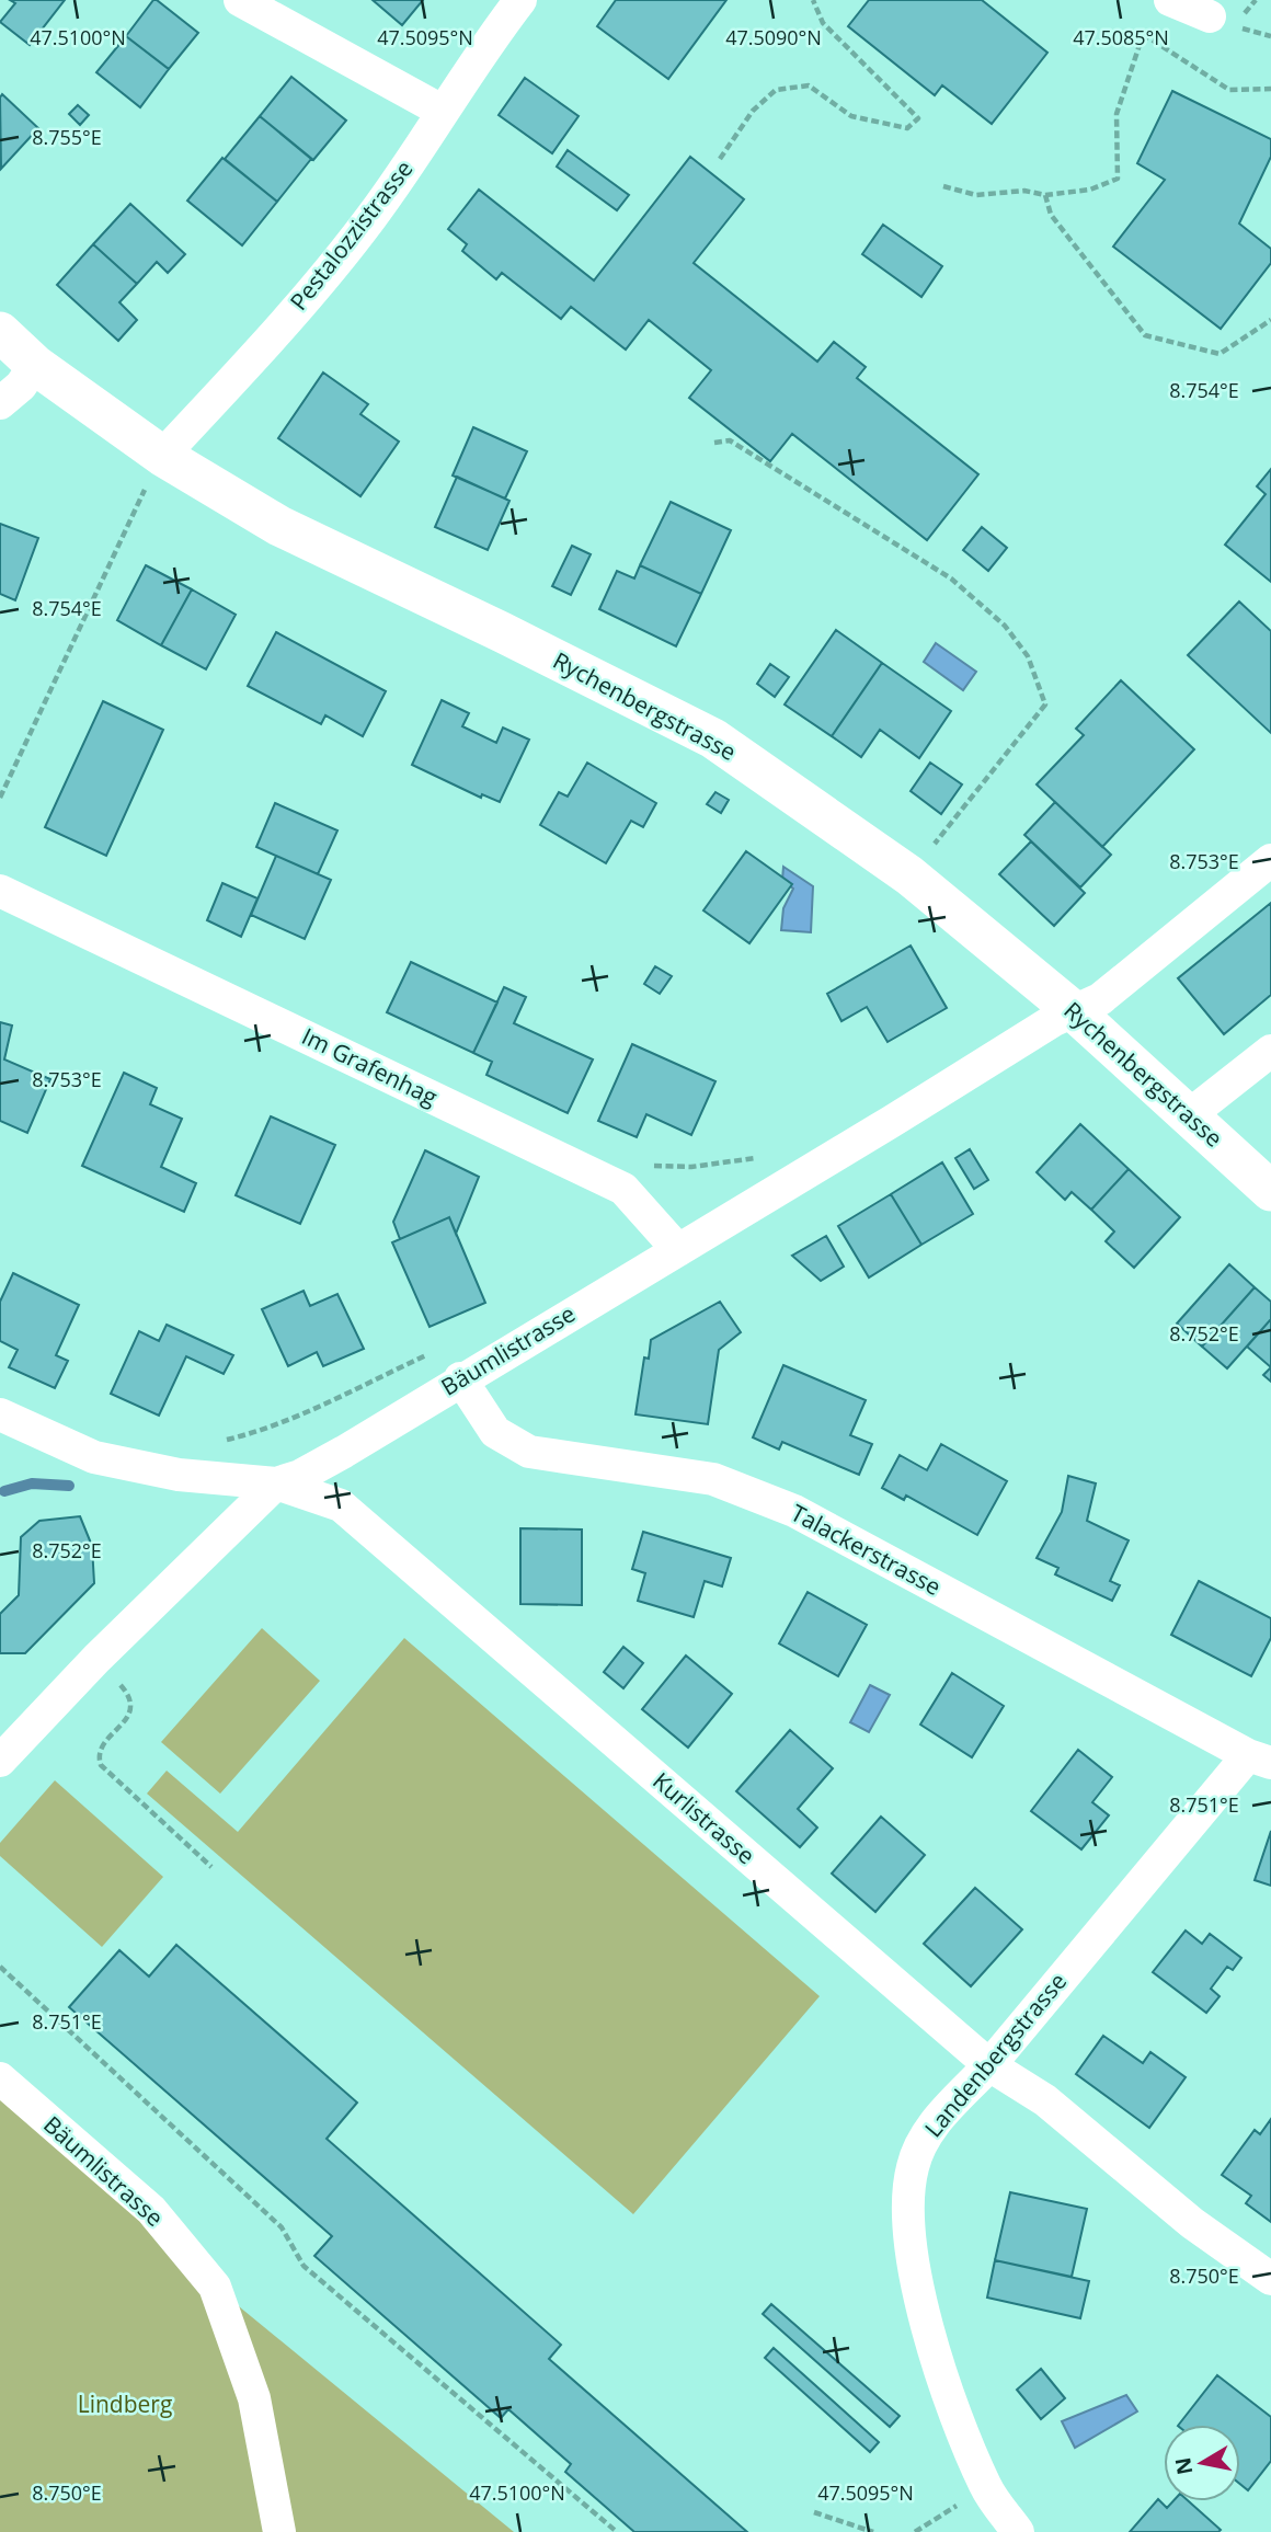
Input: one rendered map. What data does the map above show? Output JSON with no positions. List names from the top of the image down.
{
  "streets": {
    "street": [
      "Pestalozzistrasse",
      "Rychenbergstrasse",
      "Im Grafenhag",
      "Bäumlistrasse",
      "Talackerstrasse",
      "Kurlistrasse",
      "Landenbergstrasse"
    ]
  },
  "crossings": [
    ["Pestalozzistrasse", "Rychenbergstrasse"],
    ["Rychenbergstrasse", "Bäumlistrasse"],
    ["Im Grafenhag", "Bäumlistrasse"],
    ["Bäumlistrasse", "Talackerstrasse"],
    ["Bäumlistrasse", "Kurlistrasse"],
    ["Talackerstrasse", "Landenbergstrasse"],
    ["Kurlistrasse", "Landenbergstrasse"]
  ],
  "parks": ["Lindberg"],
  "north": "left",
  "coordinates": [
    "47.5100°N",
    "47.5095°N",
    "47.5090°N",
    "47.5085°N",
    "8.755°E",
    "8.754°E",
    "8.753°E",
    "8.752°E",
    "8.751°E",
    "8.750°E"
  ]
}
